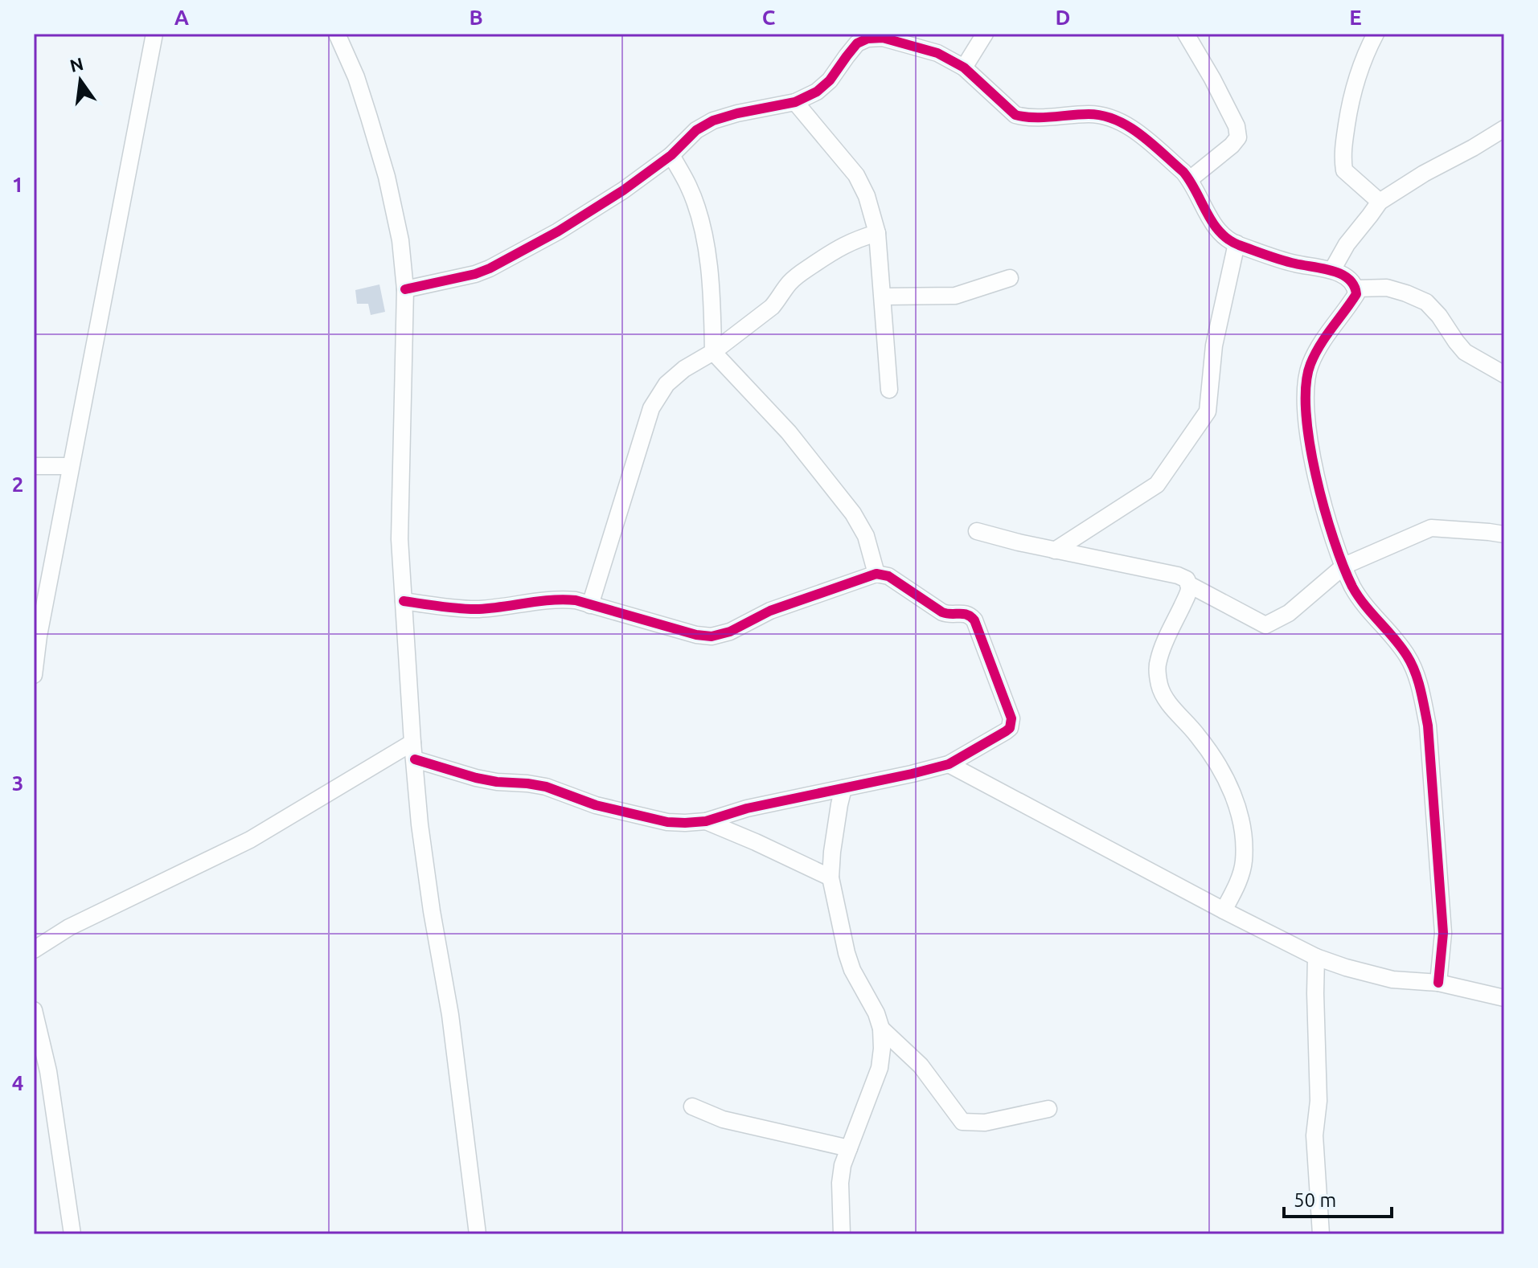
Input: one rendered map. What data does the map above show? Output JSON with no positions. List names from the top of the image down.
{
  "scale_bar": "50 m",
  "north": "top",
  "grid": {
    "columns": [
      "A",
      "B",
      "C",
      "D",
      "E"
    ],
    "rows": [
      "1",
      "2",
      "3",
      "4"
    ]
  }
}
